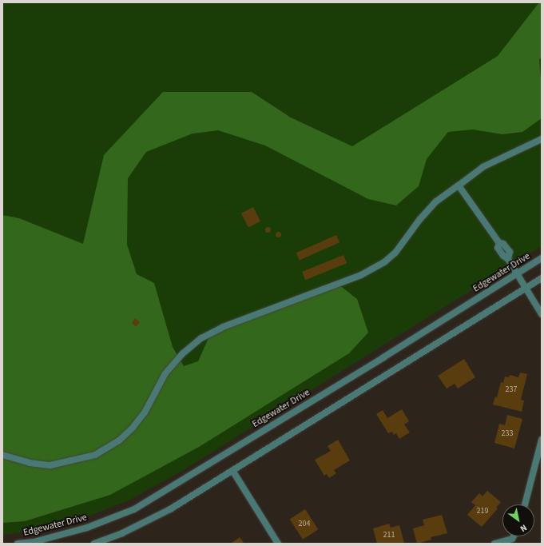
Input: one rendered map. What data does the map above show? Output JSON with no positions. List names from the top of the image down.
{
  "streets": {
    "street": ["Edgewater Drive"]
  },
  "house_numbers": [
    "237",
    "233",
    "219",
    "204",
    "211"
  ],
  "north": "bottom right"
}
